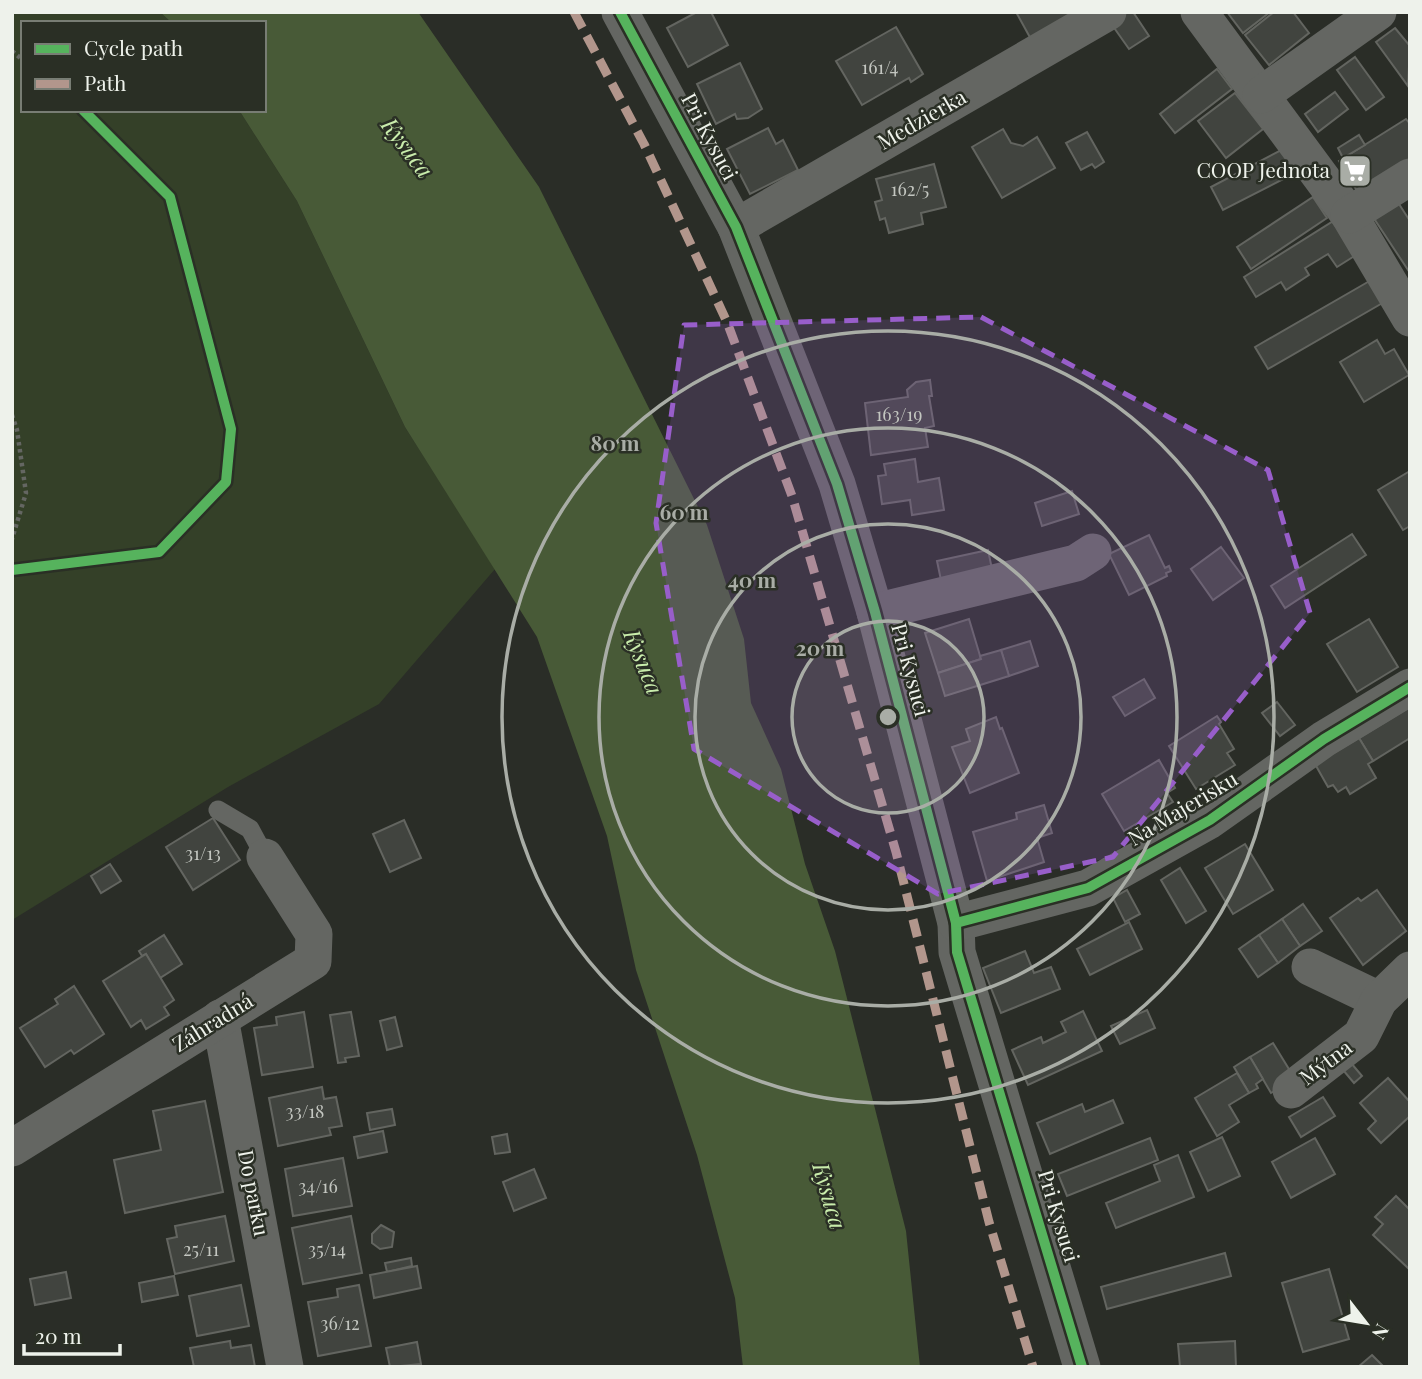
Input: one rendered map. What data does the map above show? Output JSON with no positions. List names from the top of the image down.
{
  "streets": {
    "street": [
      "Medzierka",
      "Pri Kysuci",
      "Na Majerisku",
      "Záhradná",
      "Mýtna",
      "Do parku"
    ]
  },
  "crossings": [
    ["Medzierka", "Pri Kysuci"],
    ["Pri Kysuci", "Na Majerisku"],
    ["Záhradná", "Do parku"]
  ],
  "water": ["Kysuca"],
  "places": {
    "supermarket": ["COOP Jednota"]
  },
  "house_numbers": [
    "161/4",
    "162/5",
    "163/19",
    "31/13",
    "33/18",
    "34/16",
    "25/11",
    "35/14",
    "36/12"
  ],
  "legend": ["Cycle path", "Path"],
  "scale_bar": "20 m",
  "north": "bottom right",
  "rings": [
    "80 m",
    "60 m",
    "40 m",
    "20 m"
  ]
}
